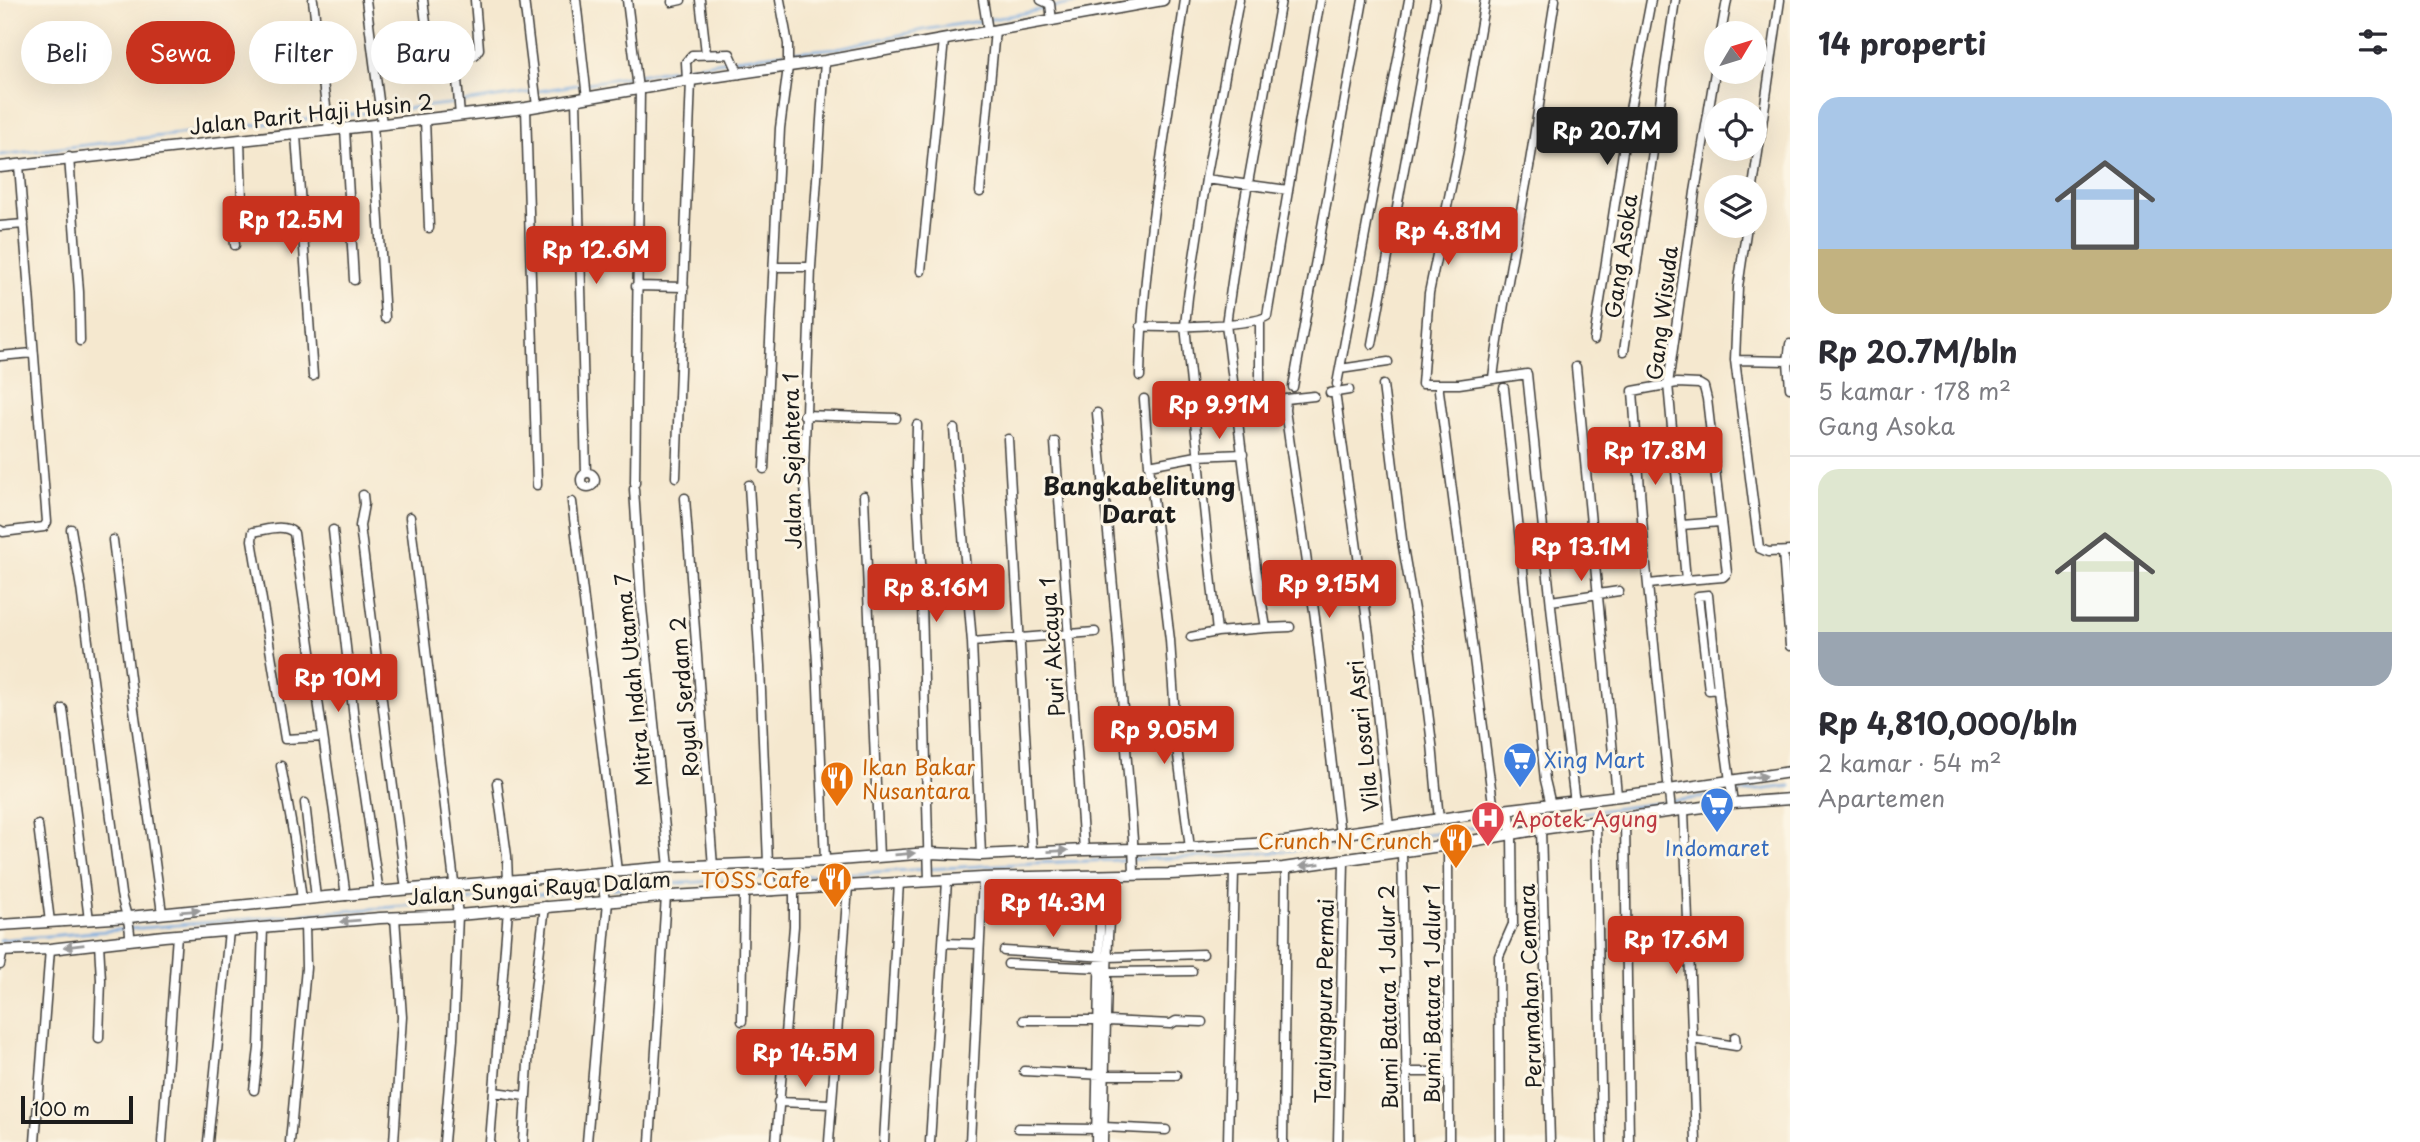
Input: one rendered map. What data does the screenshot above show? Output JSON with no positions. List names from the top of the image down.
{
  "streets": {
    "street": [
      "Jalan Parit Haji Husin 2",
      "Gang Asoka",
      "Gang Wisuda",
      "Jalan Sejahtera 1",
      "Puri Akcaya 1",
      "Mitra Indah Utama 7",
      "Royal Serdam 2",
      "Vila Losari Asri",
      "Jalan Sungai Raya Dalam",
      "Perumahan Cemara",
      "Bumi Batara 1 Jalur 1",
      "Bumi Batara 1 Jalur 2",
      "Tanjungpura Permai"
    ]
  },
  "crossings": [
    ["Jalan Parit Haji Husin 2", "Jalan Sejahtera 1"],
    ["Jalan Parit Haji Husin 2", "Mitra Indah Utama 7"],
    ["Royal Serdam 2", "Jalan Sungai Raya Dalam"],
    ["Jalan Sungai Raya Dalam", "Perumahan Cemara"],
    ["Jalan Sungai Raya Dalam", "Bumi Batara 1 Jalur 1"],
    ["Jalan Sungai Raya Dalam", "Bumi Batara 1 Jalur 2"],
    ["Jalan Sungai Raya Dalam", "Tanjungpura Permai"]
  ],
  "districts": ["Bangkabelitung Darat"],
  "places": {
    "supermarket": ["Xing Mart", "Indomaret"],
    "restaurant": ["Ikan Bakar Nusantara", "Crunch N Crunch", "TOSS Cafe"],
    "hospital": ["Apotek Agung"]
  },
  "scale_bar": "100 m",
  "north": "top right",
  "page": {
    "heading": "14 properti",
    "chip": [
      "Beli",
      "Sewa",
      "Filter",
      "Baru"
    ],
    "list": [
      {
        "name": "Rp 20.7M/bln",
        "note": "5 kamar · 178 m² · Gang Asoka"
      },
      {
        "name": "Rp 4,810,000/bln",
        "note": "2 kamar · 54 m² · Apartemen"
      }
    ],
    "price": [
      "Rp 20.7M",
      "Rp 12.5M",
      "Rp 4.81M",
      "Rp 12.6M",
      "Rp 9.91M",
      "Rp 17.8M",
      "Rp 13.1M",
      "Rp 9.15M",
      "Rp 8.16M",
      "Rp 10M",
      "Rp 9.05M",
      "Rp 14.3M",
      "Rp 17.6M",
      "Rp 14.5M"
    ],
    "scale": "100 m"
  }
}
